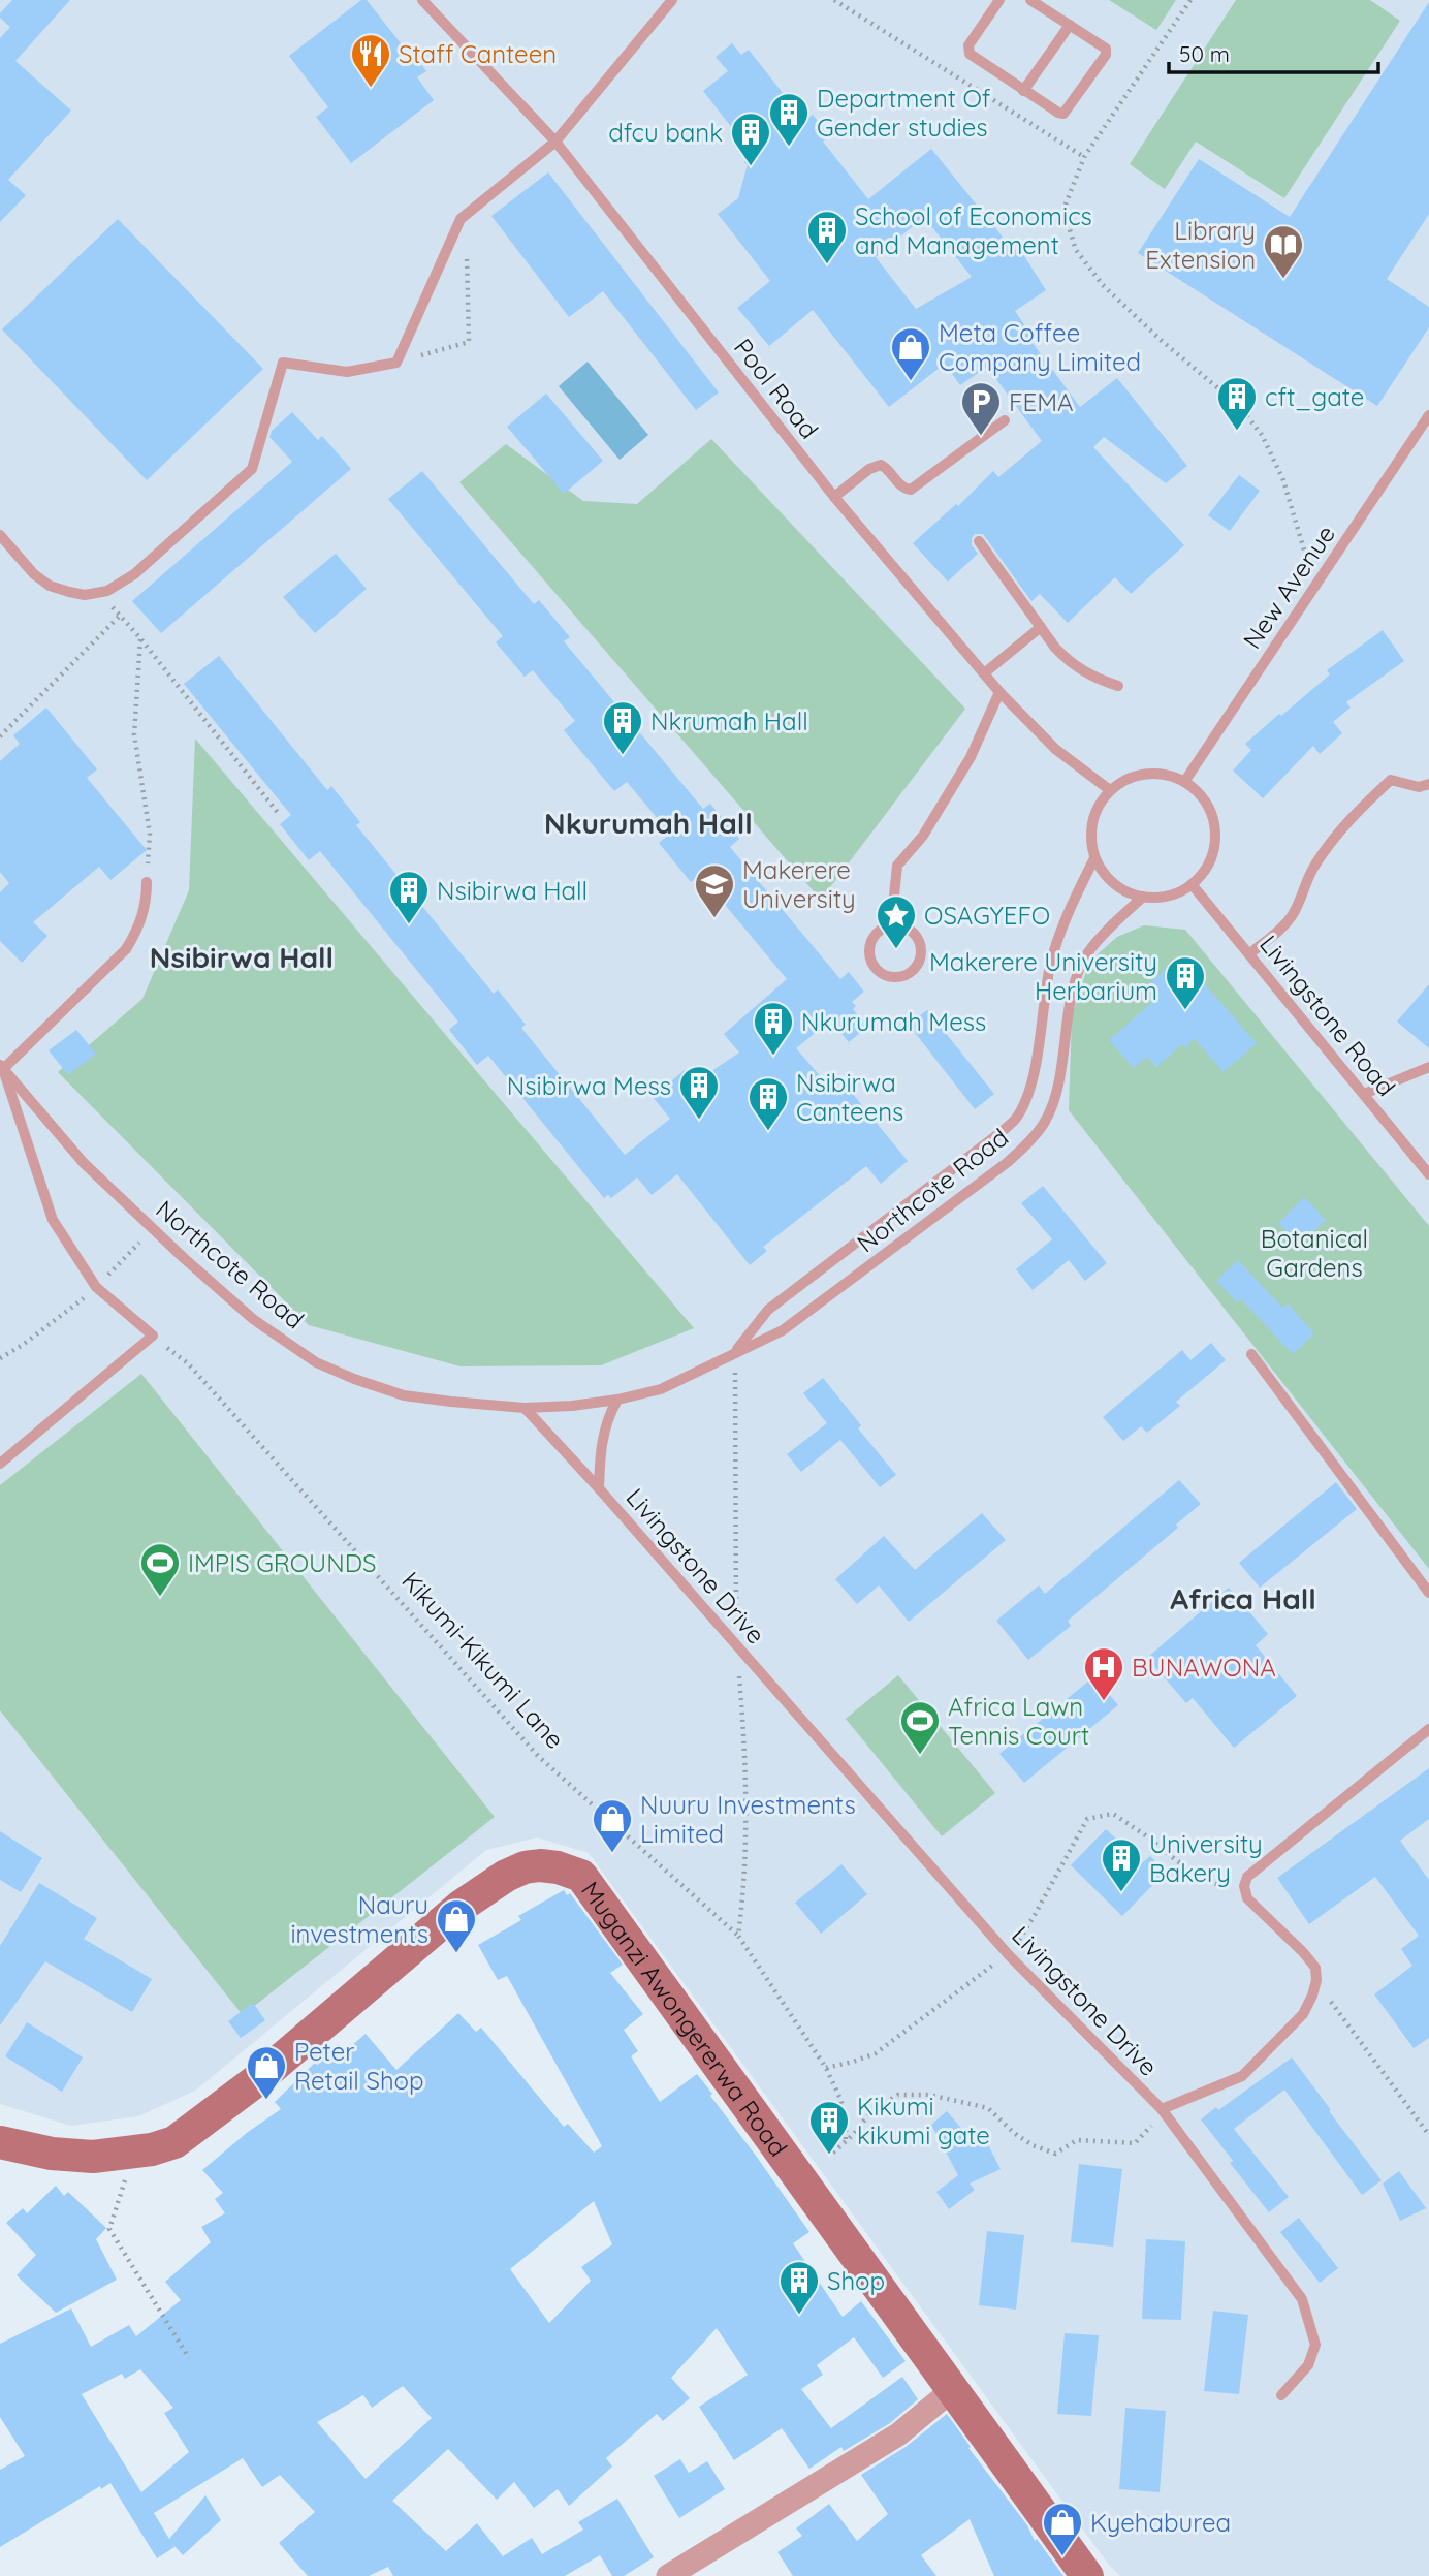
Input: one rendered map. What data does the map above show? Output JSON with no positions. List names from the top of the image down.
{
  "streets": {
    "street": ["Muganzi Awongererwa Road"],
    "lane": [
      "Pool Road",
      "New Avenue",
      "Livingstone Road",
      "Northcote Road",
      "Livingstone Drive"
    ],
    "path": ["Kikumi-Kikumi Lane"]
  },
  "crossings": [
    ["Pool Road", "New Avenue"],
    ["Pool Road", "Livingstone Road"],
    ["Pool Road", "Northcote Road"],
    ["New Avenue", "Livingstone Road"],
    ["New Avenue", "Northcote Road"],
    ["Livingstone Road", "Northcote Road"],
    ["Northcote Road", "Livingstone Drive"]
  ],
  "districts": ["Nkurumah Hall", "Nsibirwa Hall", "Africa Hall"],
  "parks": ["Botanical Gardens"],
  "places": {
    "restaurant": ["Staff Canteen"],
    "building": [
      "Department Of Gender studies",
      "dfcu bank",
      "School of Economics and Management",
      "cft_gate",
      "Nkrumah Hall",
      "Nsibirwa Hall",
      "Makerere University Herbarium",
      "Nkurumah Mess",
      "Nsibirwa Mess",
      "Nsibirwa Canteens",
      "University Bakery",
      "Kikumi kikumi gate",
      "Shop"
    ],
    "library": ["Library Extension"],
    "shop": [
      "Meta Coffee Company Limited",
      "Nuuru Investments Limited",
      "Nauru investments",
      "Peter Retail Shop",
      "Kyehaburea"
    ],
    "parking": ["FEMA"],
    "school or university": ["Makerere University"],
    "place": ["OSAGYEFO"],
    "sports": ["IMPIS GROUNDS", "Africa Lawn Tennis Court"],
    "hospital": ["BUNAWONA"]
  },
  "scale_bar": "50 m"
}
